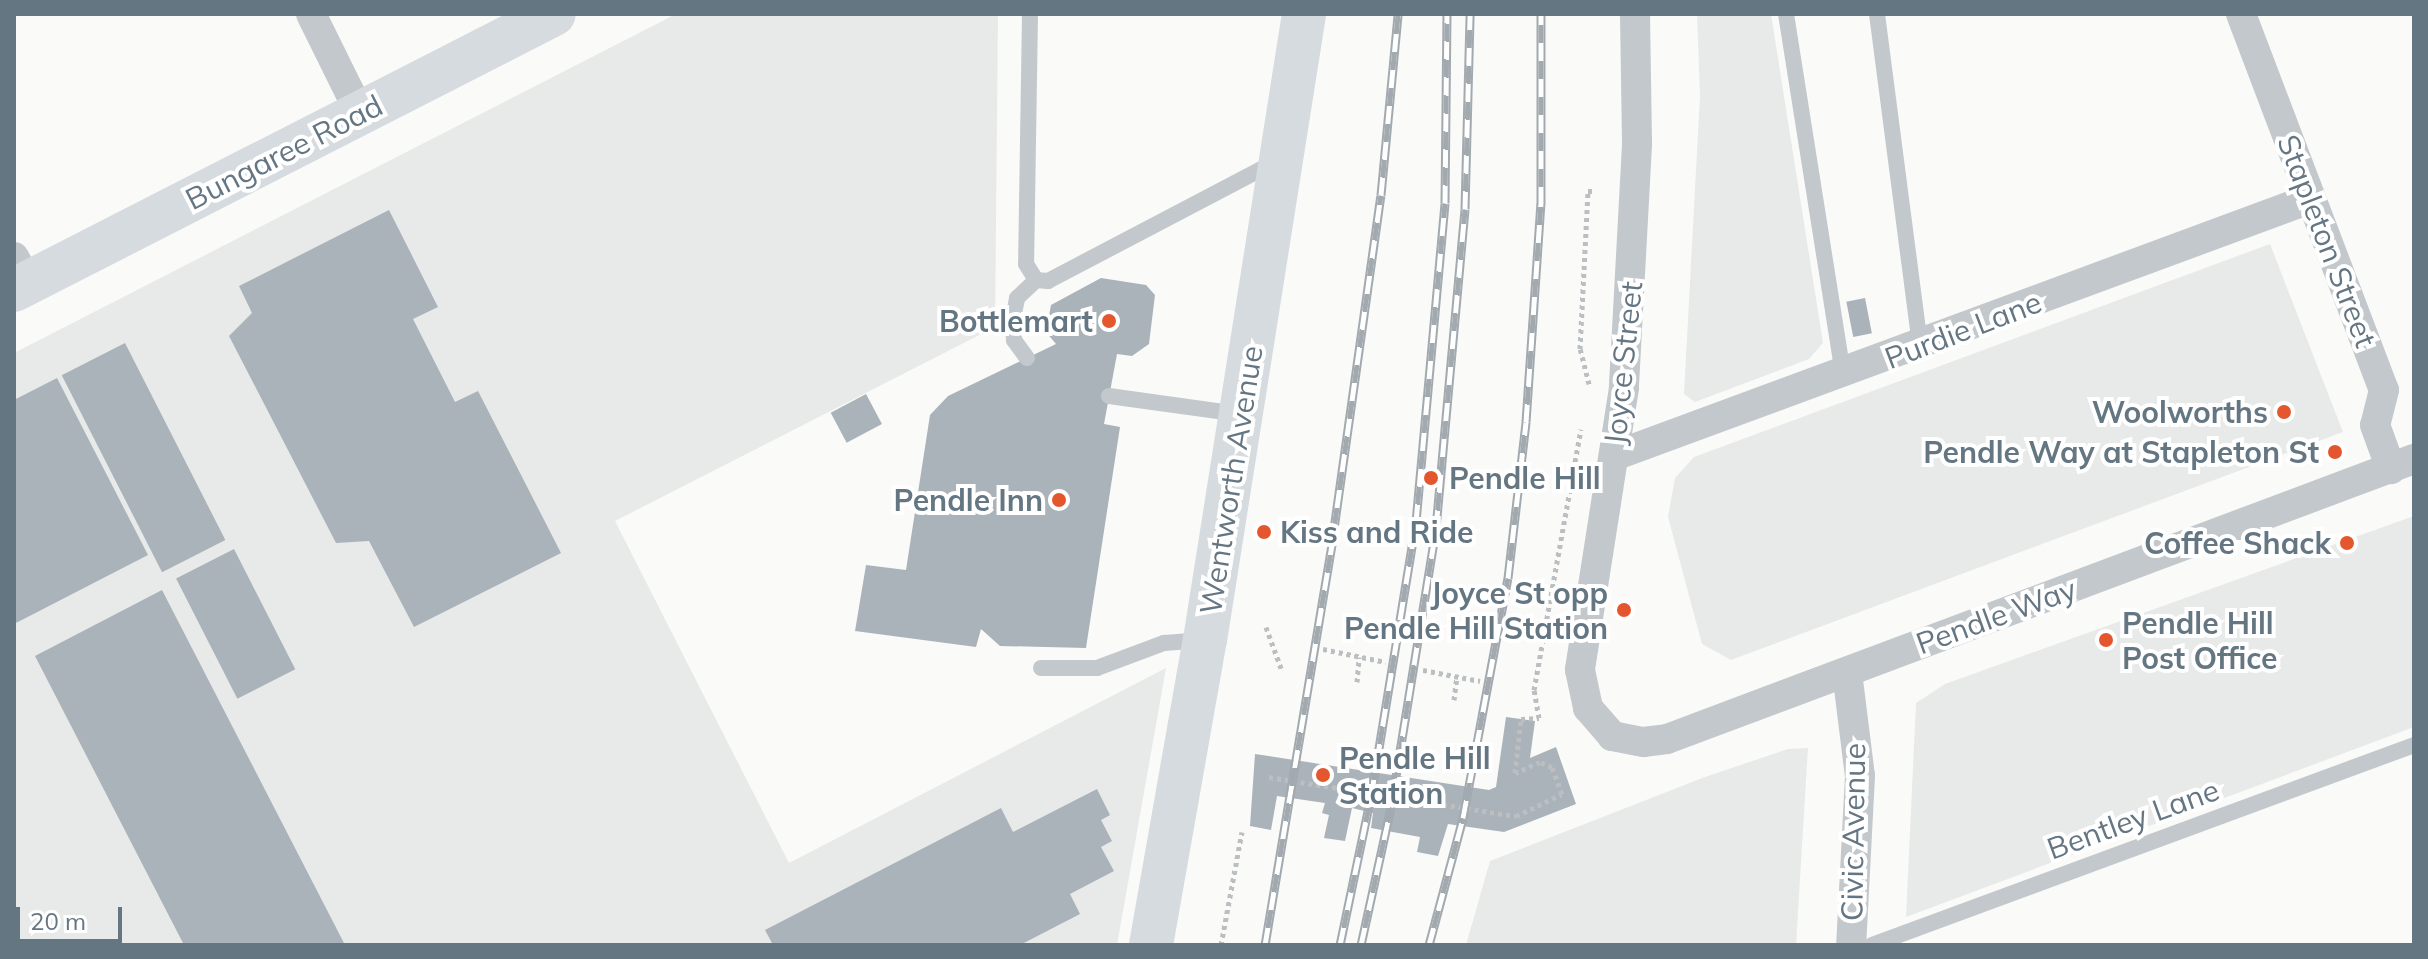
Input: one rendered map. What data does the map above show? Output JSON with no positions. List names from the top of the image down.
{
  "streets": {
    "main road": ["Bungaree Road", "Wentworth Avenue"],
    "street": [
      "Stapleton Street",
      "Purdie Lane",
      "Joyce Street",
      "Pendle Way",
      "Civic Avenue"
    ],
    "lane": ["Bentley Lane"]
  },
  "crossings": [
    ["Stapleton Street", "Purdie Lane"],
    ["Stapleton Street", "Pendle Way"],
    ["Purdie Lane", "Joyce Street"],
    ["Joyce Street", "Pendle Way"],
    ["Pendle Way", "Civic Avenue"]
  ],
  "places": [
    "Bottlemart",
    "Woolworths",
    "Pendle Way at Stapleton St",
    "Pendle Hill",
    "Pendle Inn",
    "Kiss and Ride",
    "Coffee Shack",
    "Joyce St opp Pendle Hill Station",
    "Pendle Hill Post Office",
    "Pendle Hill Station"
  ],
  "scale_bar": "20 m"
}
